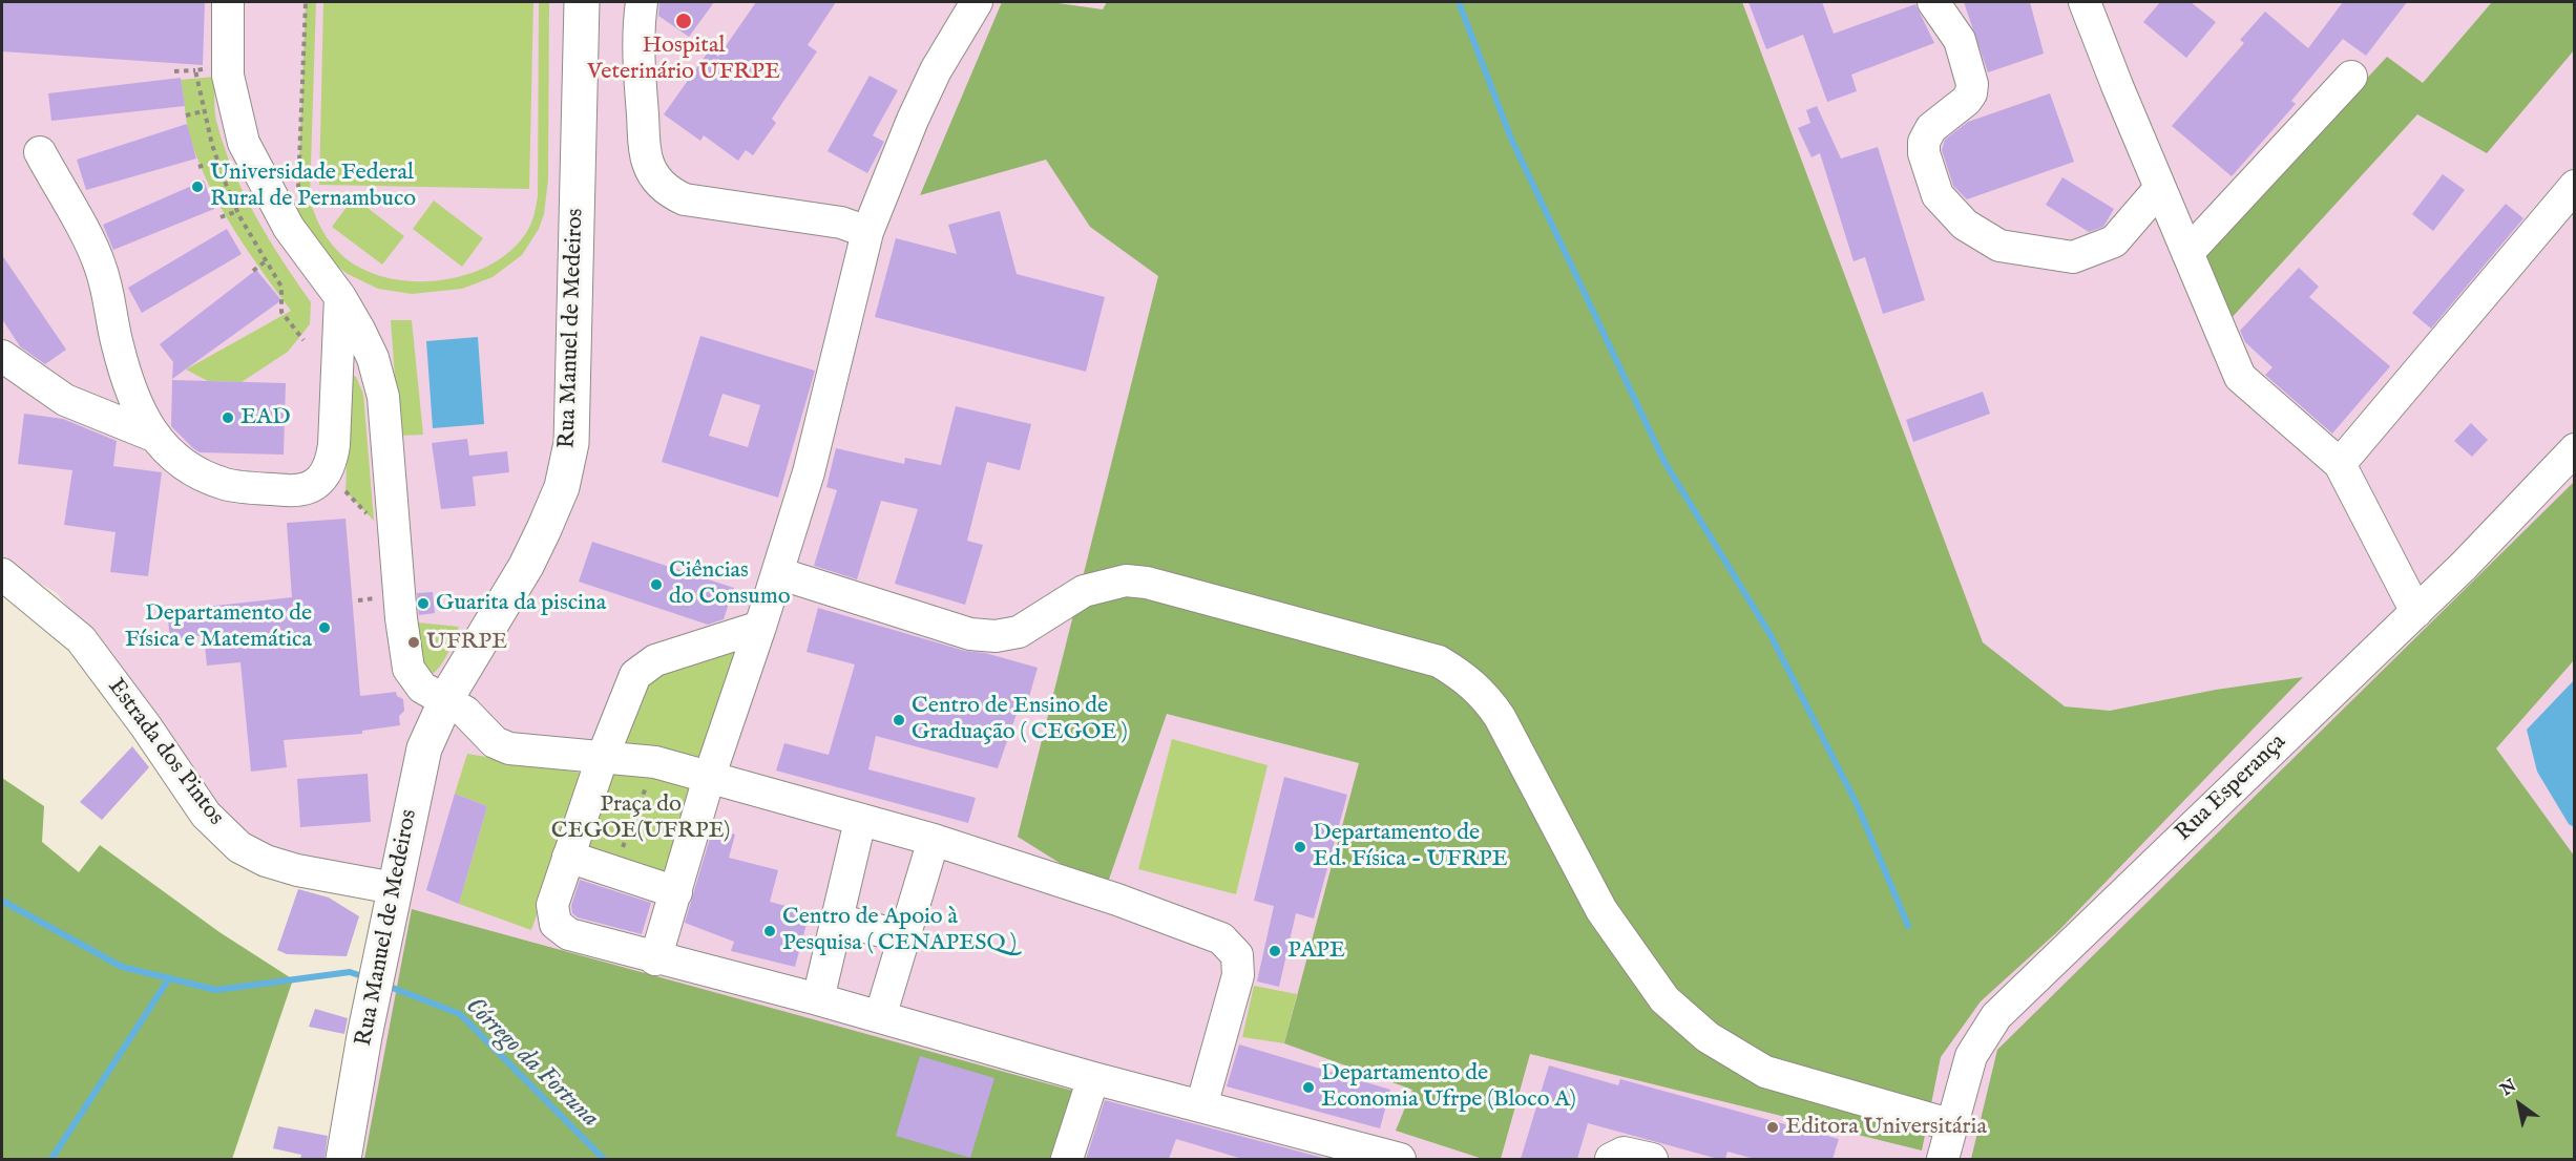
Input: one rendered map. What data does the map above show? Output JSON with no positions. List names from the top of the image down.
{
  "streets": {
    "main road": ["Rua Manuel de Medeiros"],
    "street": ["Estrada dos Pintos", "Rua Esperança"]
  },
  "crossings": [
    ["Rua Manuel de Medeiros", "Estrada dos Pintos"]
  ],
  "water": ["Córrego da Fortuna"],
  "parks": ["Praça do CEGOE(UFRPE)"],
  "places": [
    "Hospital Veterinário UFRPE",
    "Universidade Federal Rural de Pernambuco",
    "EAD",
    "Ciências do Consumo",
    "Guarita da piscina",
    "Departamento de Física e Matemática",
    "UFRPE",
    "Centro de Ensino de Graduação ( CEGOE )",
    "Departamento de Ed. Física - UFRPE",
    "Centro de Apoio à Pesquisa ( CENAPESQ )",
    "PAPE",
    "Departamento de Economia Ufrpe (Bloco A)",
    "Editora Universitária"
  ],
  "north": "top left"
}
